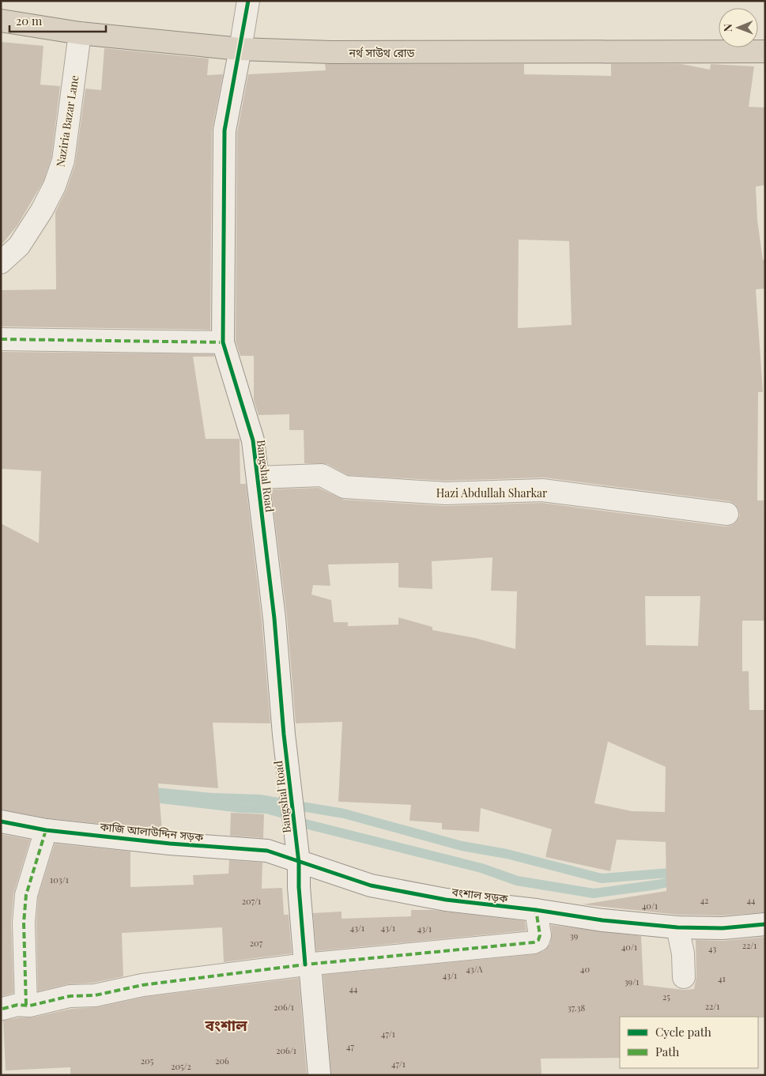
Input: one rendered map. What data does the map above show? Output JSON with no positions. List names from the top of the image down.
{
  "streets": {
    "highway": ["নর্থ সাউথ রোড"],
    "street": [
      "Naziria Bazar Lane",
      "Bangshal Road",
      "Hazi Abdullah Sharkar",
      "কাজি আলাউদ্দিন সড়ক",
      "বংশাল সড়ক"
    ]
  },
  "crossings": [
    ["নর্থ সাউথ রোড", "Naziria Bazar Lane"],
    ["নর্থ সাউথ রোড", "Bangshal Road"],
    ["Bangshal Road", "Hazi Abdullah Sharkar"],
    ["Bangshal Road", "কাজি আলাউদ্দিন সড়ক"],
    ["Bangshal Road", "বংশাল সড়ক"],
    ["কাজি আলাউদ্দিন সড়ক", "বংশাল সড়ক"]
  ],
  "districts": ["বংশাল"],
  "house_numbers": [
    "103/1",
    "42",
    "44",
    "207/1",
    "40/1",
    "43/1",
    "43/1",
    "43/1",
    "39",
    "207",
    "22/1",
    "40/1",
    "43",
    "43/A",
    "40",
    "43/1",
    "41",
    "39/1",
    "44",
    "25",
    "22/1",
    "206/1",
    "37.38",
    "47/1",
    "47",
    "206/1",
    "205",
    "206",
    "47/1",
    "205/2"
  ],
  "legend": ["Cycle path", "Path"],
  "scale_bar": "20 m",
  "north": "left"
}
